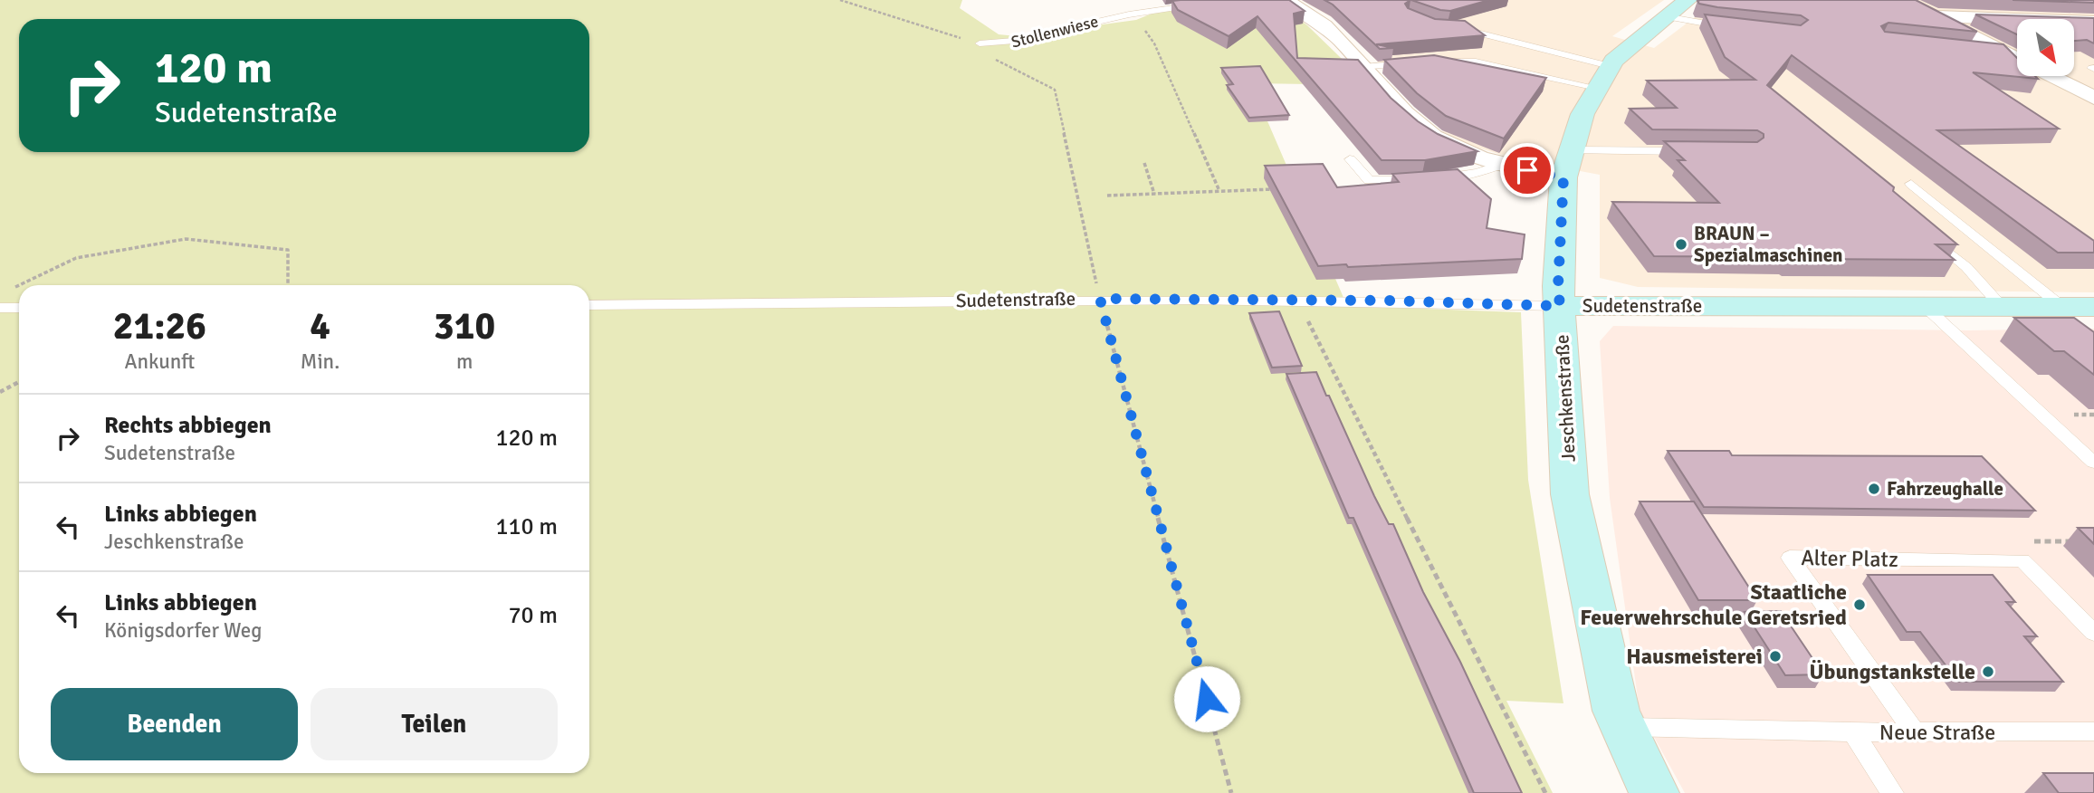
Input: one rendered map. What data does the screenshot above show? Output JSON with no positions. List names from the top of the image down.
{
  "streets": {
    "street": ["Sudetenstraße", "Jeschkenstraße"],
    "lane": ["Stollenwiese", "Alter Platz", "Neue Straße"]
  },
  "crossings": [
    ["Sudetenstraße", "Jeschkenstraße"],
    ["Alter Platz", "Neue Straße"]
  ],
  "places": [
    "BRAUN – Spezialmaschinen",
    "Fahrzeughalle",
    "Staatliche Feuerwehrschule Geretsried",
    "Hausmeisterei",
    "Übungstankstelle"
  ],
  "north": "bottom right",
  "page": {
    "turn": ["120 m", "Sudetenstraße"],
    "eta": [
      "21:26",
      "Ankunft",
      "4",
      "Min.",
      "310",
      "m"
    ],
    "list": [
      {
        "name": "Rechts abbiegen",
        "note": "Sudetenstraße",
        "value": "120 m"
      },
      {
        "name": "Links abbiegen",
        "note": "Jeschkenstraße",
        "value": "110 m"
      },
      {
        "name": "Links abbiegen",
        "note": "Königsdorfer Weg",
        "value": "70 m"
      }
    ],
    "buttons": ["Beenden", "Teilen"]
  }
}
